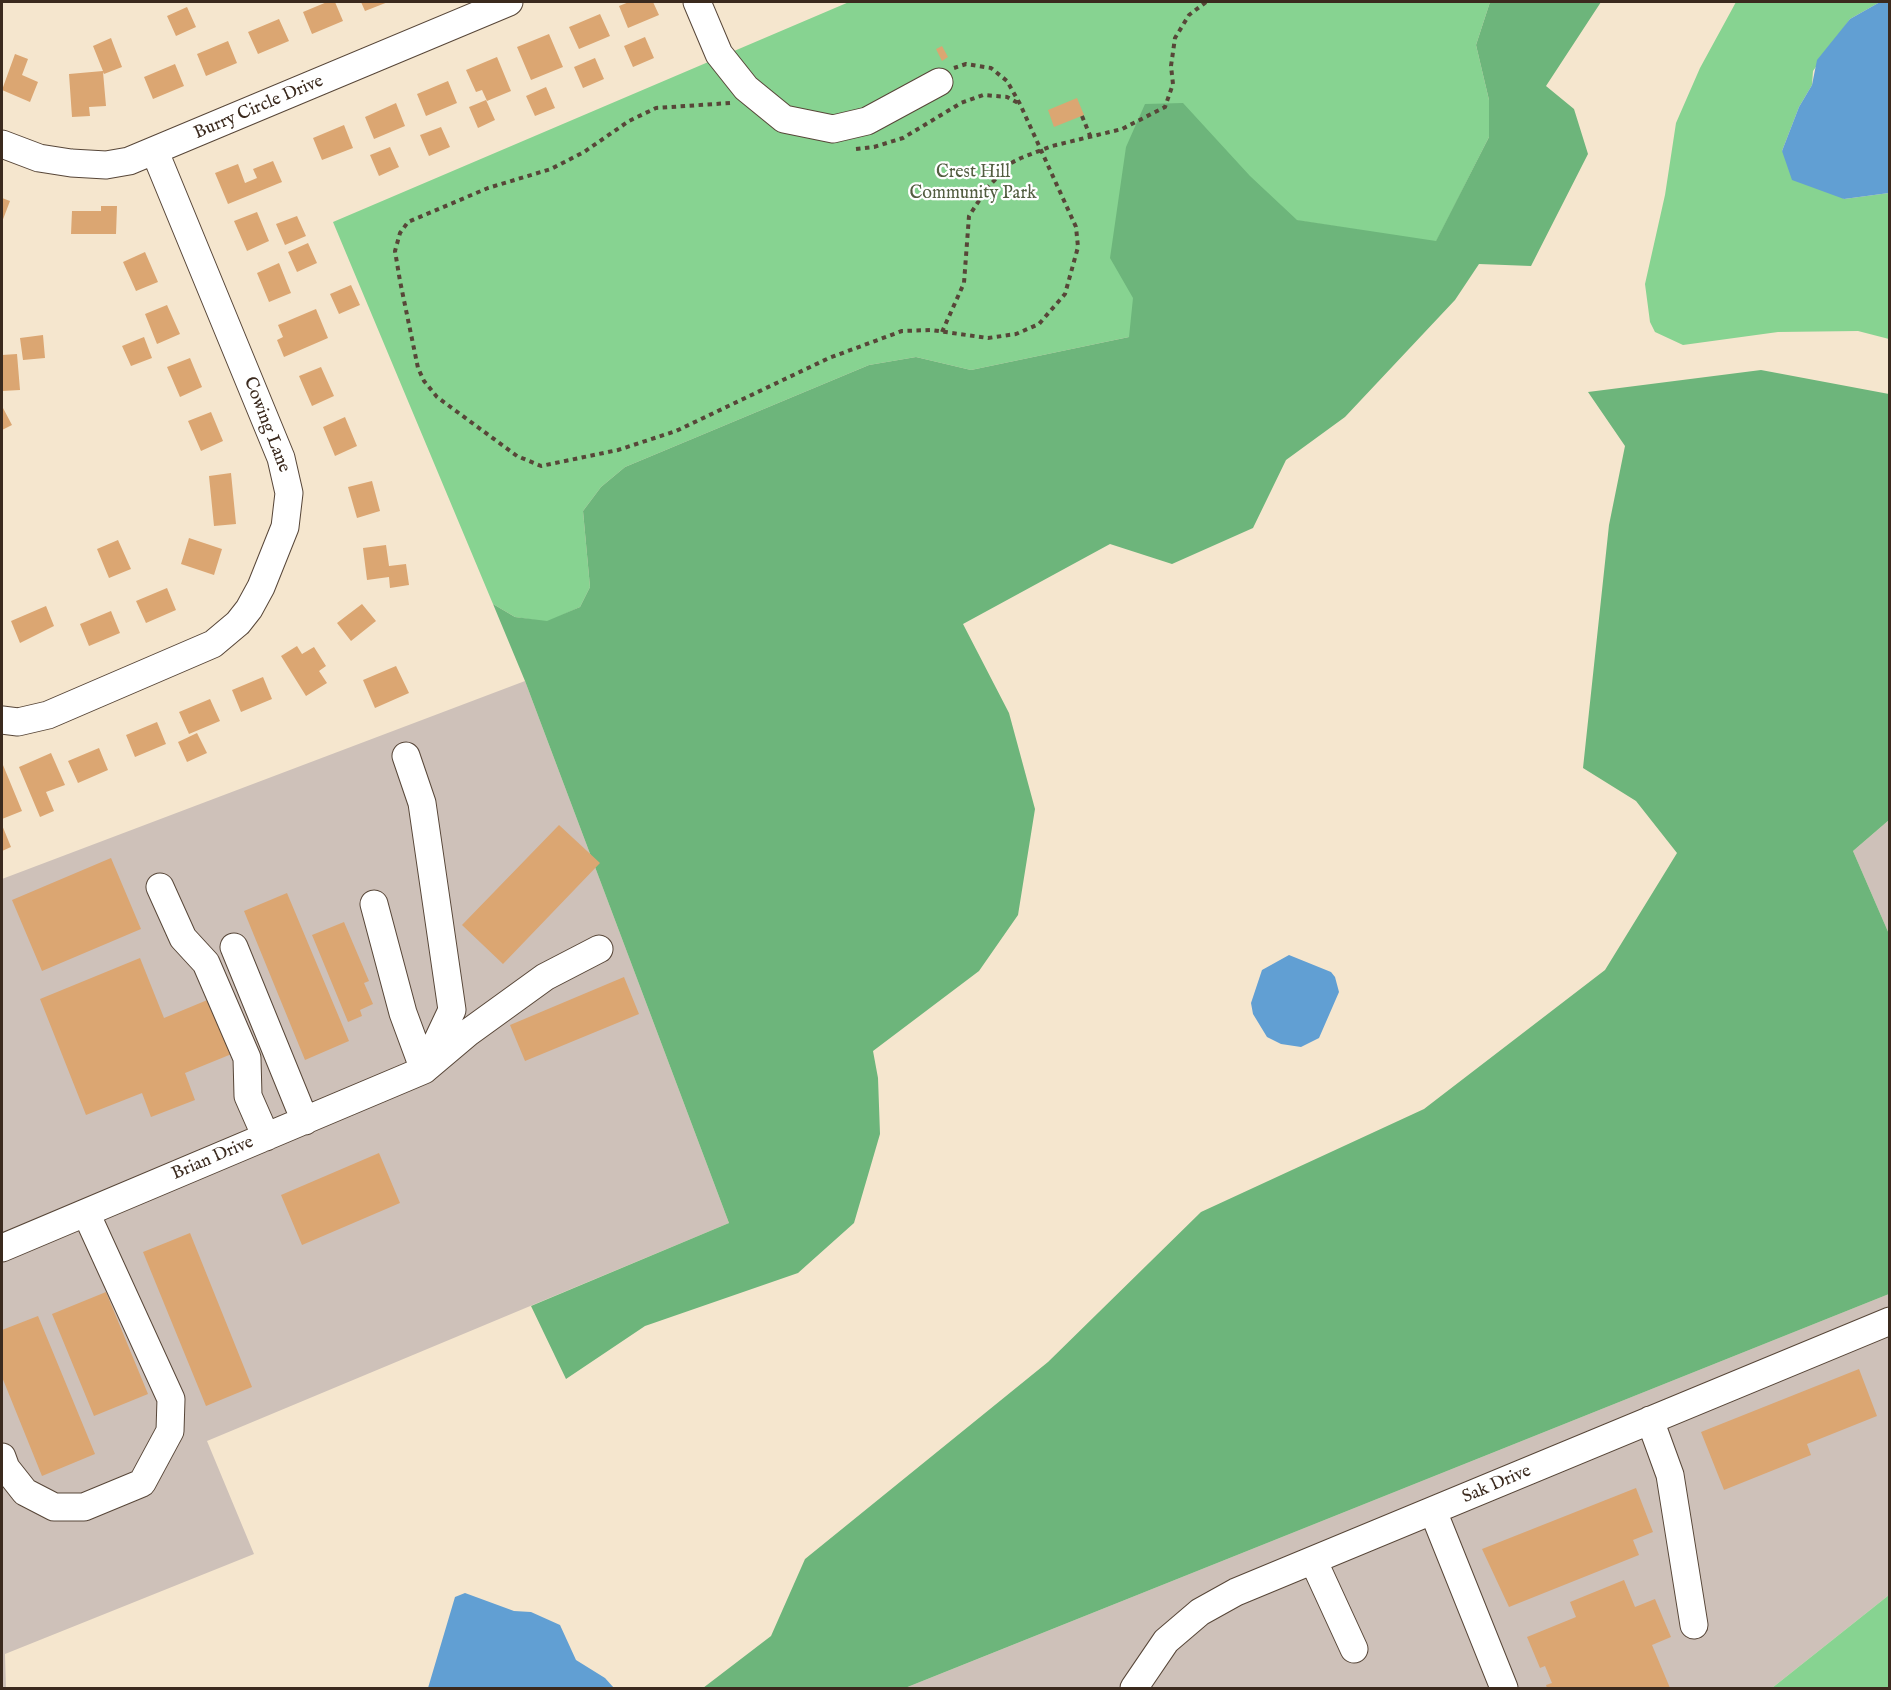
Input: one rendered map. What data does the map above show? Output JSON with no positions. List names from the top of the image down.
{
  "streets": {
    "street": [
      "Burry Circle Drive",
      "Cowing Lane",
      "Brian Drive",
      "Sak Drive"
    ]
  },
  "crossings": [
    ["Burry Circle Drive", "Cowing Lane"]
  ],
  "parks": ["Crest Hill Community Park"]
}
